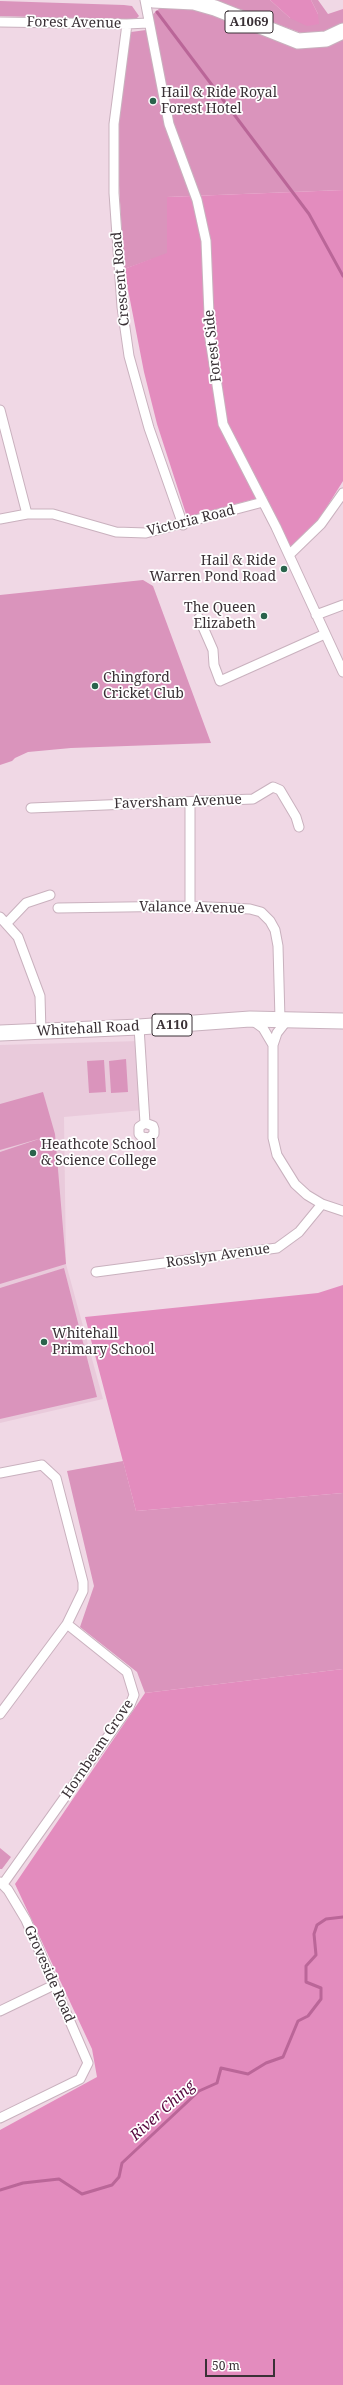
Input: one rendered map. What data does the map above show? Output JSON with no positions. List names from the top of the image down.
{
  "streets": {
    "main road": ["A1069", "A110", "Whitehall Road"],
    "street": [
      "Forest Avenue",
      "Crescent Road",
      "Forest Side",
      "Victoria Road",
      "Faversham Avenue",
      "Valance Avenue",
      "Rosslyn Avenue",
      "Hornbeam Grove",
      "Groveside Road"
    ]
  },
  "crossings": [
    ["Forest Avenue", "Crescent Road"],
    ["Forest Avenue", "Forest Side"],
    ["Crescent Road", "Victoria Road"],
    ["Forest Side", "Victoria Road"],
    ["Valance Avenue", "Whitehall Road"],
    ["Hornbeam Grove", "Groveside Road"]
  ],
  "water": ["River Ching"],
  "places": [
    "Hail & Ride Royal Forest Hotel",
    "Hail & Ride Warren Pond Road",
    "The Queen Elizabeth",
    "Chingford Cricket Club",
    "Heathcote School & Science College",
    "Whitehall Primary School"
  ],
  "scale_bar": "50 m"
}
